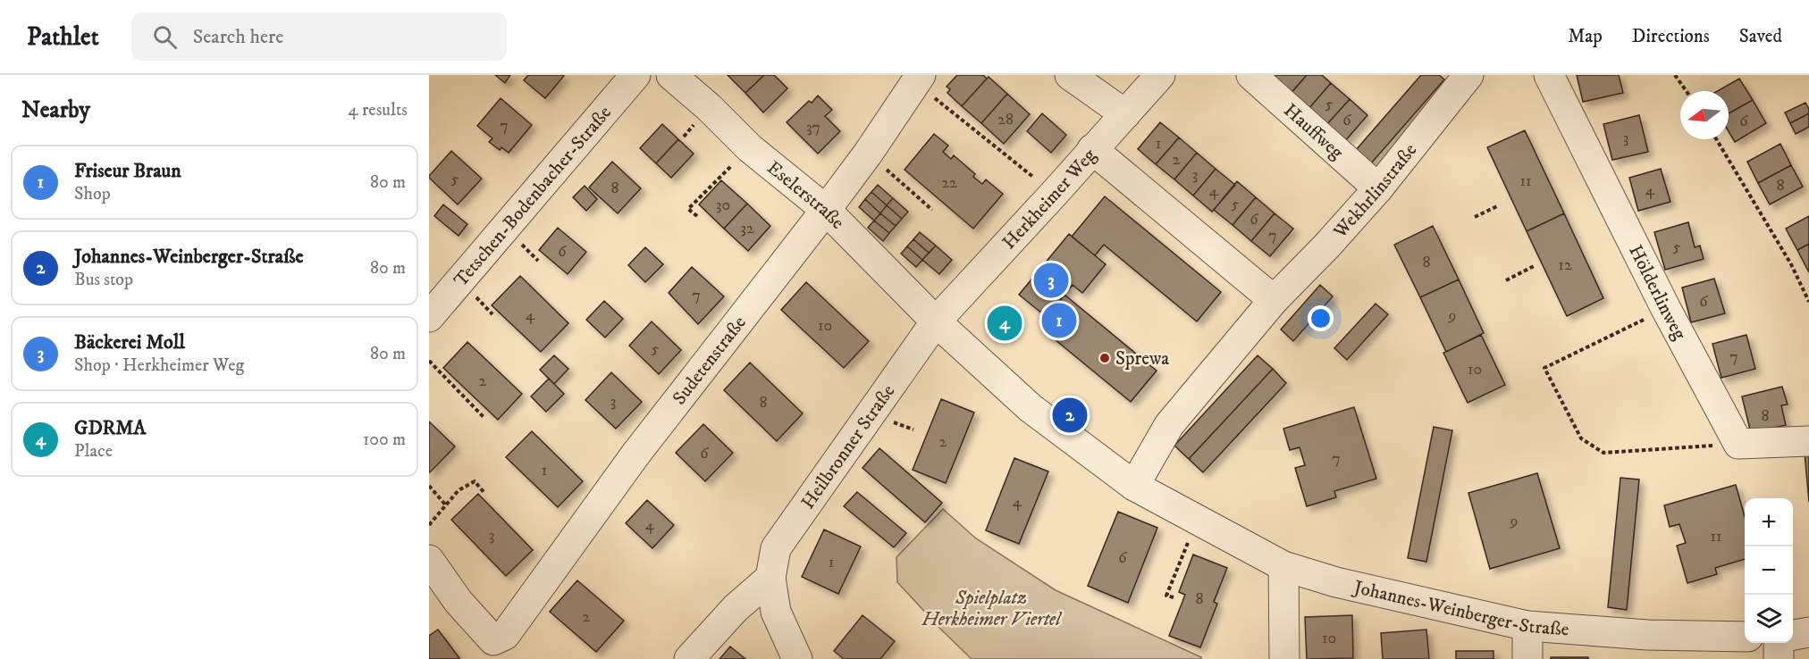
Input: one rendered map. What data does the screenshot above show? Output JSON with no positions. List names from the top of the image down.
{
  "streets": {
    "street": [
      "Hauffweg",
      "Wekhrlinstraße",
      "Eselerstraße",
      "Tetschen-Bodenbacher-Straße",
      "Herkheimer Weg",
      "Hölderlinweg",
      "Sudetenstraße",
      "Heilbronner Straße",
      "Johannes-Weinberger-Straße"
    ]
  },
  "crossings": [
    ["Hauffweg", "Wekhrlinstraße"],
    ["Wekhrlinstraße", "Johannes-Weinberger-Straße"],
    ["Eselerstraße", "Herkheimer Weg"],
    ["Eselerstraße", "Sudetenstraße"],
    ["Eselerstraße", "Heilbronner Straße"],
    ["Eselerstraße", "Johannes-Weinberger-Straße"],
    ["Herkheimer Weg", "Heilbronner Straße"],
    ["Herkheimer Weg", "Johannes-Weinberger-Straße"],
    ["Heilbronner Straße", "Johannes-Weinberger-Straße"]
  ],
  "parks": ["Spielplatz Herkheimer Viertel"],
  "places": ["Sprewa"],
  "house_numbers": [
    "5",
    "28",
    "6",
    "6",
    "7",
    "37",
    "3",
    "1",
    "2",
    "3",
    "5",
    "11",
    "22",
    "8",
    "8",
    "4",
    "4",
    "5",
    "30",
    "6",
    "32",
    "7",
    "5",
    "6",
    "8",
    "12",
    "7",
    "6",
    "4",
    "9",
    "10",
    "5",
    "7",
    "10",
    "2",
    "3",
    "8",
    "8",
    "2",
    "6",
    "7",
    "1",
    "4",
    "9",
    "4",
    "3",
    "11",
    "6",
    "1",
    "8",
    "2",
    "10"
  ],
  "north": "left",
  "page": {
    "header": "Pathlet",
    "search": "Search here",
    "nav": ["Map", "Directions", "Saved"],
    "heading": ["Nearby", "4 results"],
    "list": [
      {
        "mark": "1",
        "name": "Friseur Braun",
        "note": "Shop",
        "value": "80 m"
      },
      {
        "mark": "2",
        "name": "Johannes-Weinberger-Straße",
        "note": "Bus stop",
        "value": "80 m"
      },
      {
        "mark": "3",
        "name": "Bäckerei Moll",
        "note": "Shop · Herkheimer Weg",
        "value": "80 m"
      },
      {
        "mark": "4",
        "name": "GDRMA",
        "note": "Place",
        "value": "100 m"
      }
    ],
    "pins": [
      "3",
      "1",
      "4",
      "2"
    ],
    "map_buttons": ["+", "−"]
  }
}
